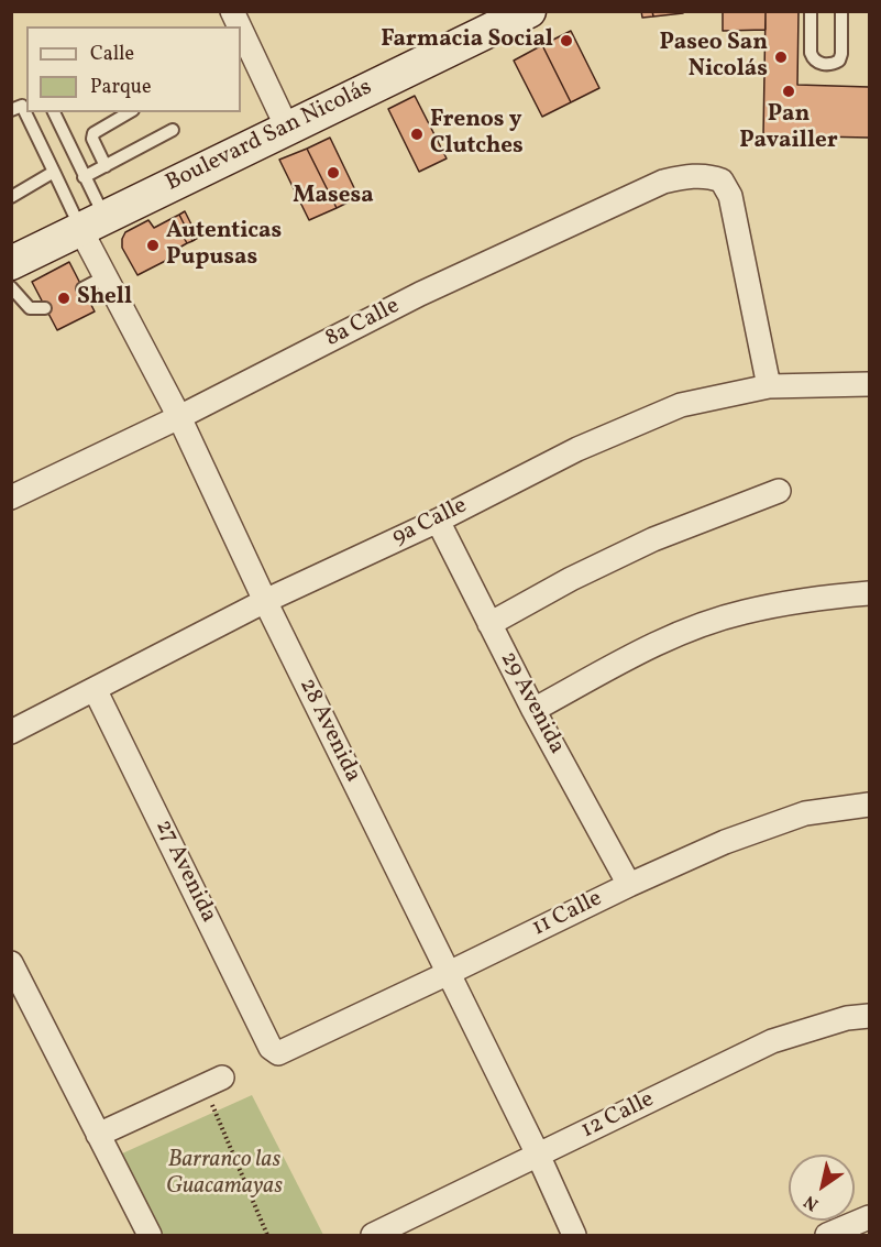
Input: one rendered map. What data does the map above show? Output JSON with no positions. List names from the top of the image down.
{
  "streets": {
    "main road": ["Boulevard San Nicolás"],
    "street": [
      "8a Calle",
      "9a Calle",
      "29 Avenida",
      "28 Avenida",
      "27 Avenida",
      "11 Calle",
      "12 Calle"
    ]
  },
  "crossings": [
    ["Boulevard San Nicolás", "28 Avenida"],
    ["8a Calle", "9a Calle"],
    ["8a Calle", "28 Avenida"],
    ["9a Calle", "29 Avenida"],
    ["9a Calle", "28 Avenida"],
    ["9a Calle", "27 Avenida"],
    ["29 Avenida", "11 Calle"],
    ["28 Avenida", "11 Calle"],
    ["28 Avenida", "12 Calle"],
    ["27 Avenida", "11 Calle"]
  ],
  "parks": ["Barranco las Guacamayas"],
  "places": [
    "Farmacia Social",
    "Paseo San Nicolás",
    "Pan Pavailler",
    "Frenos y Clutches",
    "Masesa",
    "Autenticas Pupusas",
    "Shell"
  ],
  "legend": ["Calle", "Parque"],
  "north": "bottom left"
}
